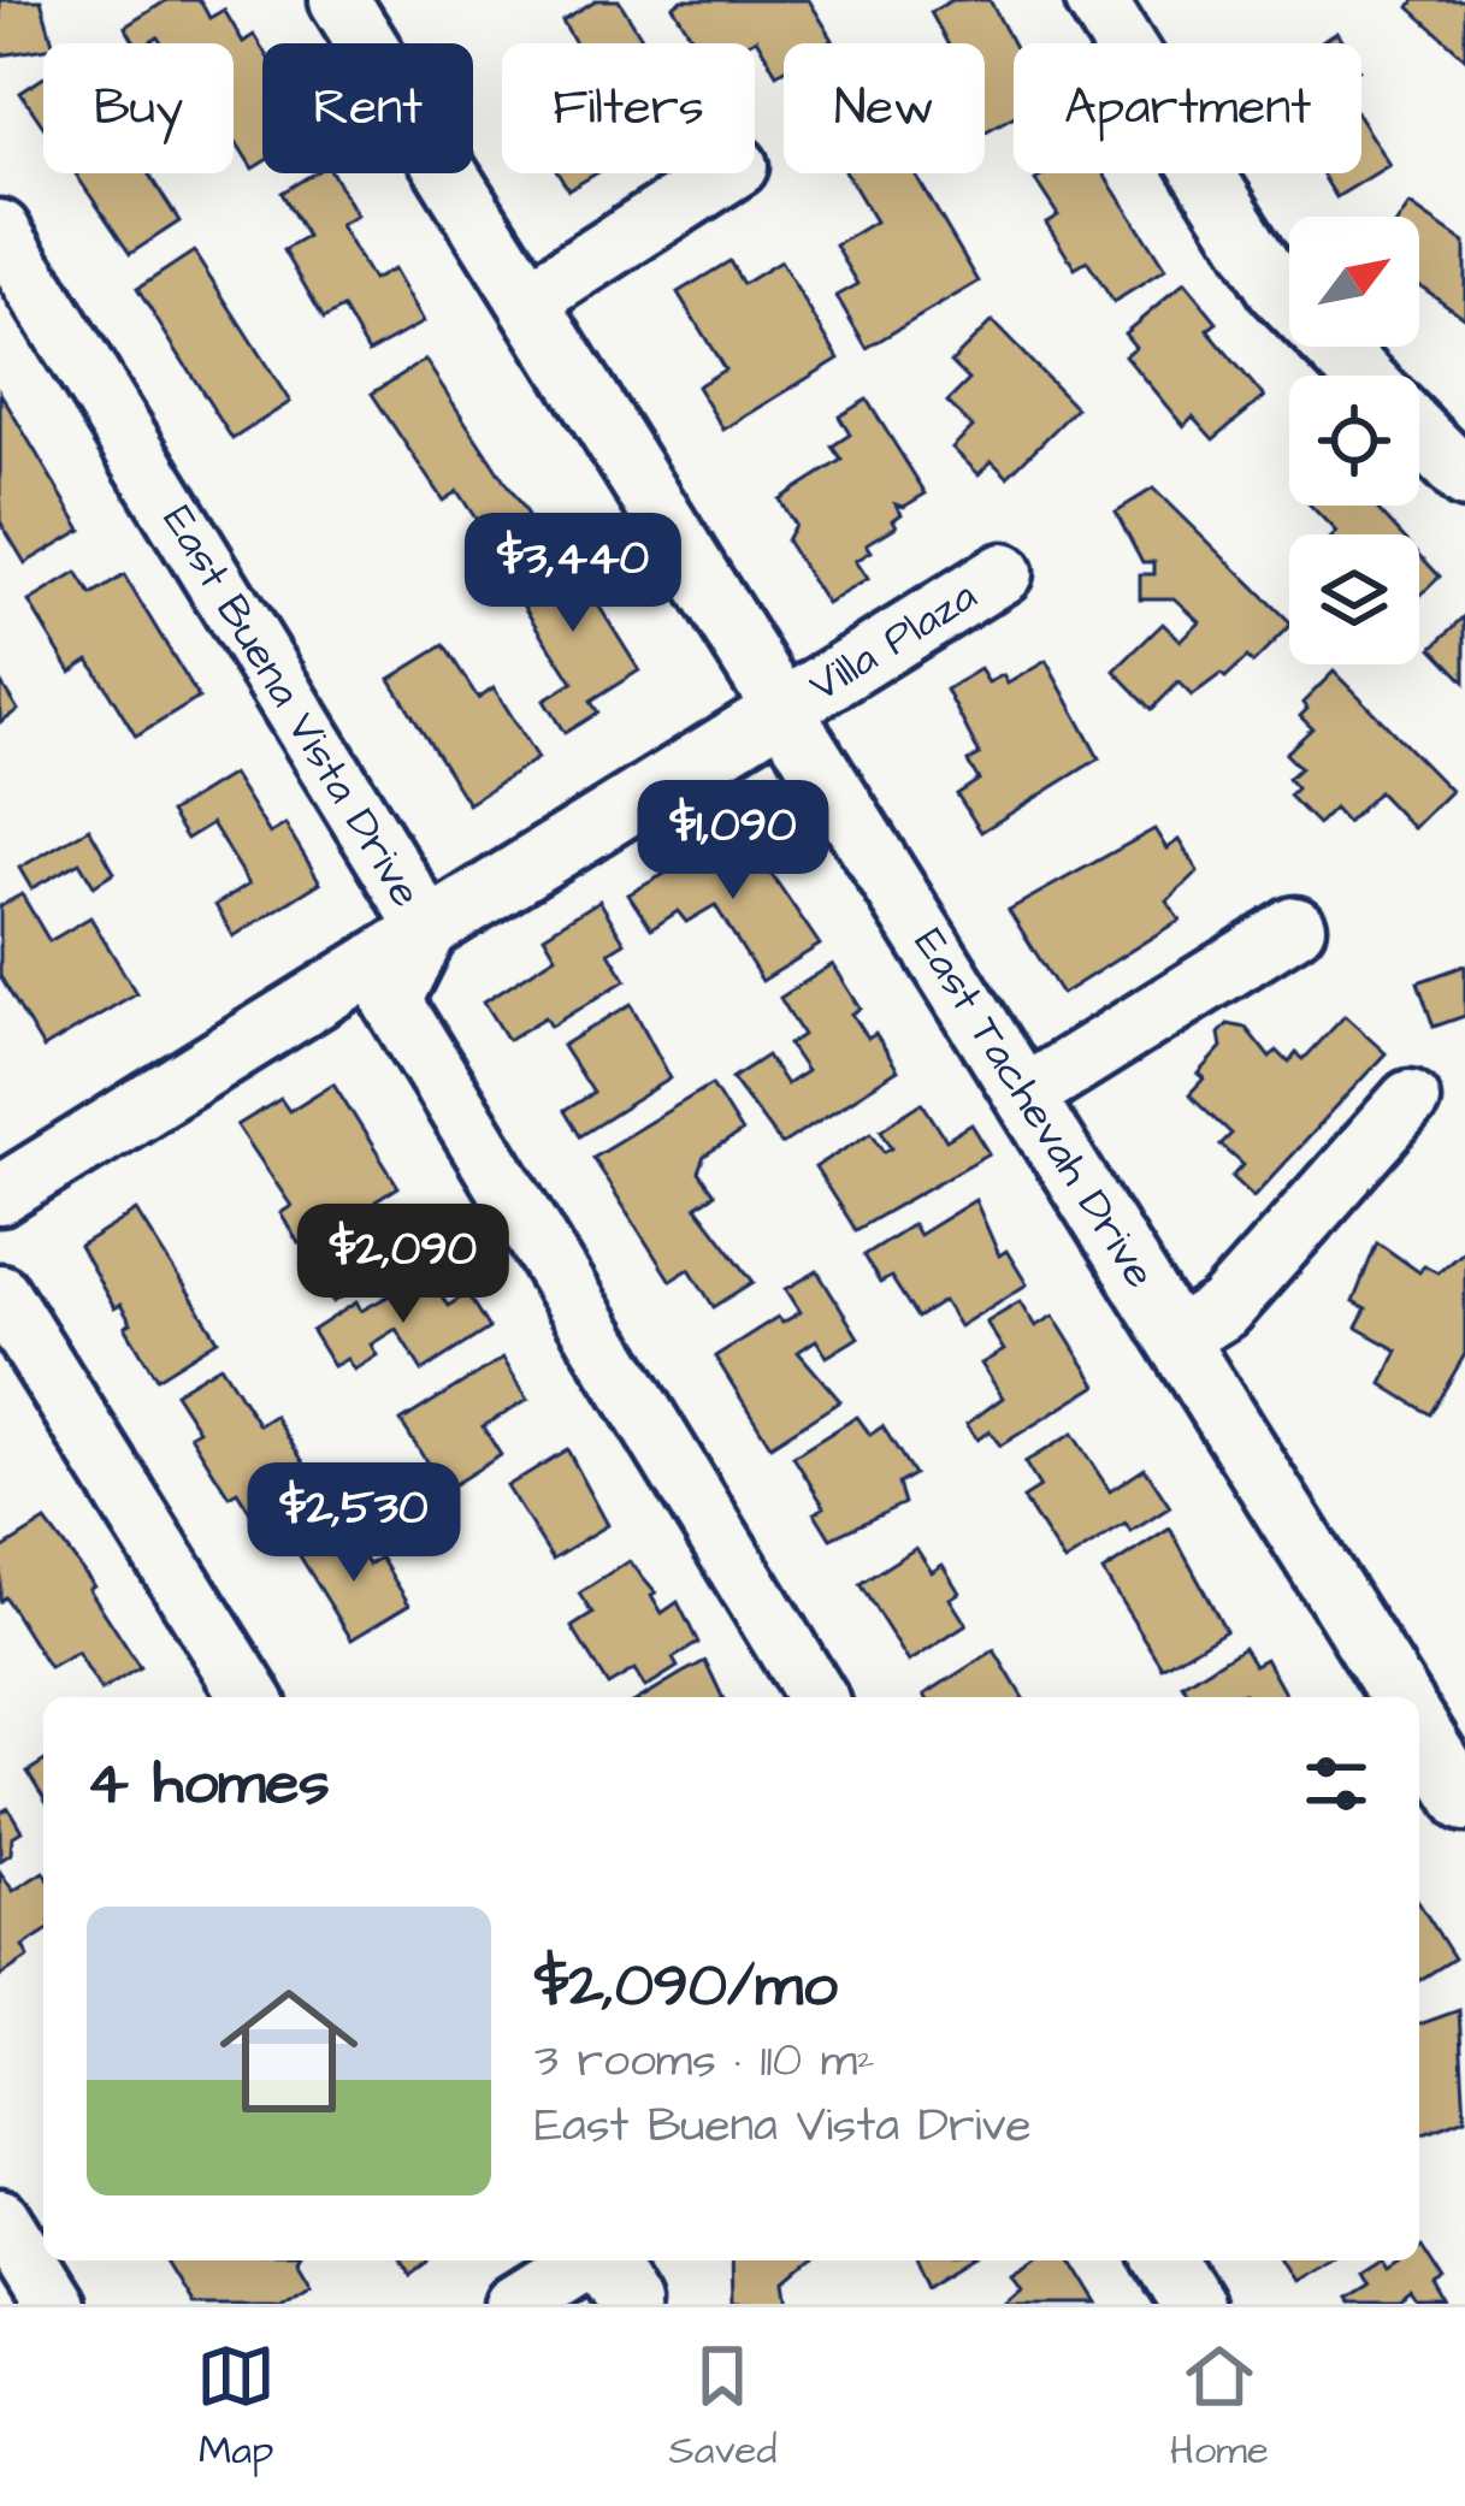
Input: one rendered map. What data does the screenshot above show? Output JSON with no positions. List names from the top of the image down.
{
  "streets": {
    "street": ["Villa Plaza", "East Buena Vista Drive", "East Tachevah Drive"]
  },
  "crossings": [
    ["Villa Plaza", "East Buena Vista Drive"],
    ["Villa Plaza", "East Tachevah Drive"]
  ],
  "north": "top right",
  "page": {
    "chip": [
      "Buy",
      "Rent",
      "Filters",
      "New",
      "Apartment"
    ],
    "price": [
      "$3,440",
      "$1,090",
      "$2,090",
      "$2,530"
    ],
    "heading": "4 homes",
    "list": [
      {
        "name": "$2,090/mo",
        "note": "3 rooms · 110 m² · East Buena Vista Drive"
      }
    ],
    "tabs": ["Map", "Saved", "Home"]
  }
}
